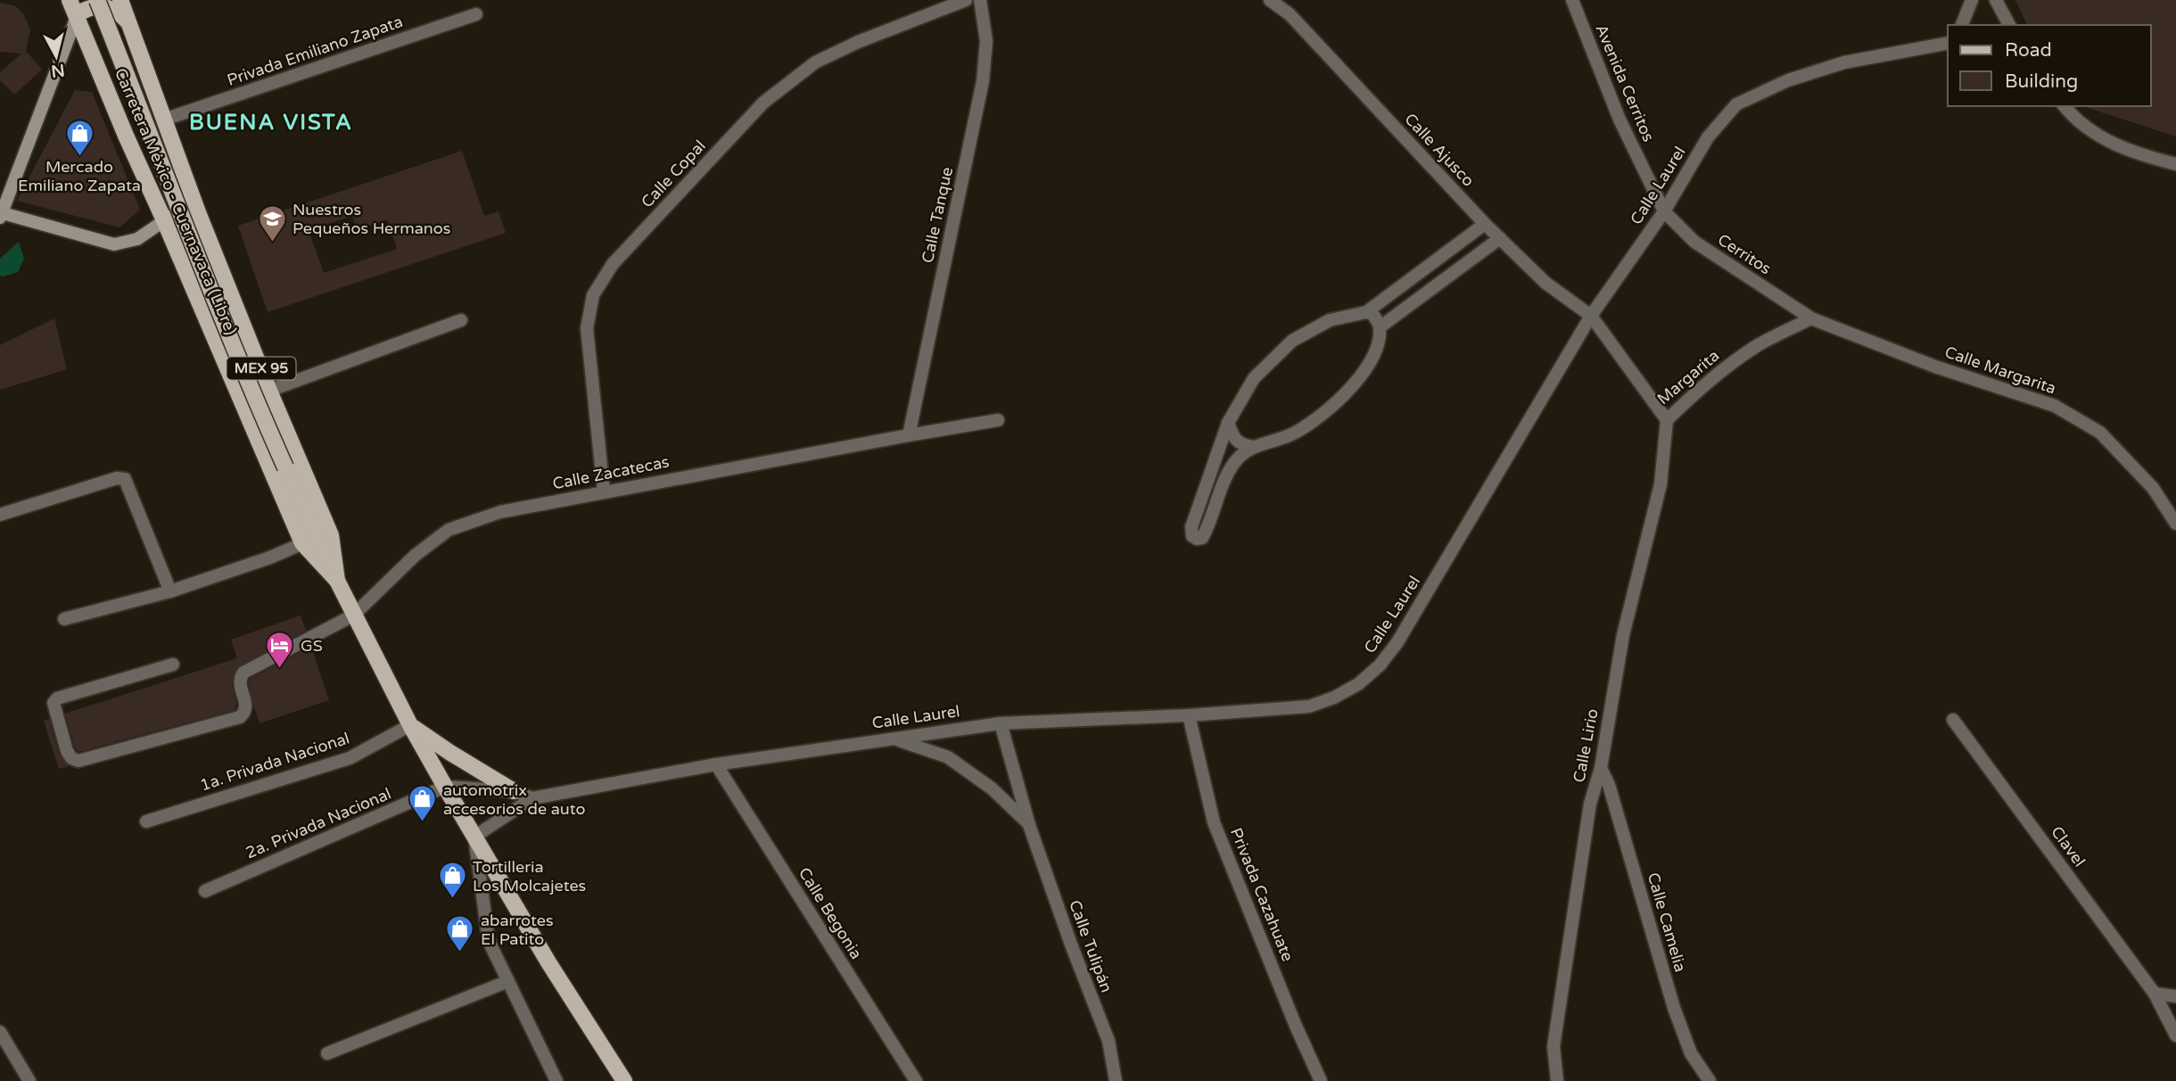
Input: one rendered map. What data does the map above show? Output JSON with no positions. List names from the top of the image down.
{
  "streets": {
    "main road": ["Carretera México - Cuernavaca (Libre)", "MEX 95"],
    "street": [
      "Privada Emiliano Zapata",
      "Avenida Cerritos",
      "Calle Ajusco",
      "Calle Copal",
      "Calle Laurel",
      "Calle Tanque",
      "Cerritos",
      "Calle Margarita",
      "Margarita",
      "Calle Zacatecas",
      "Calle Lirio",
      "1a. Privada Nacional",
      "2a. Privada Nacional",
      "Clavel",
      "Privada Cazahuate",
      "Calle Begonia",
      "Calle Camelia",
      "Calle Tulipán"
    ]
  },
  "crossings": [
    ["Privada Emiliano Zapata", "Carretera México - Cuernavaca (Libre)"],
    ["Avenida Cerritos", "Calle Laurel"],
    ["Avenida Cerritos", "Cerritos"],
    ["Calle Ajusco", "Calle Laurel"],
    ["Calle Ajusco", "Margarita"],
    ["Calle Copal", "Calle Zacatecas"],
    ["Calle Laurel", "Carretera México - Cuernavaca (Libre)"],
    ["Calle Laurel", "Cerritos"],
    ["Calle Laurel", "Margarita"],
    ["Calle Laurel", "Privada Cazahuate"],
    ["Calle Laurel", "Calle Begonia"],
    ["Calle Laurel", "Calle Tulipán"],
    ["Carretera México - Cuernavaca (Libre)", "Calle Zacatecas"],
    ["Carretera México - Cuernavaca (Libre)", "1a. Privada Nacional"],
    ["Carretera México - Cuernavaca (Libre)", "2a. Privada Nacional"],
    ["Calle Tanque", "Calle Zacatecas"],
    ["Cerritos", "Calle Margarita"],
    ["Cerritos", "Margarita"],
    ["Calle Margarita", "Margarita"],
    ["Margarita", "Calle Lirio"],
    ["Calle Lirio", "Calle Camelia"]
  ],
  "districts": ["BUENA VISTA"],
  "places": {
    "shop": [
      "Mercado Emiliano Zapata",
      "automotrix accesorios de auto",
      "Tortilleria Los Molcajetes",
      "abarrotes El Patito"
    ],
    "school or university": ["Nuestros Pequeños Hermanos"],
    "hotel": ["GS"]
  },
  "legend": ["Road", "Building"],
  "north": "bottom"
}
